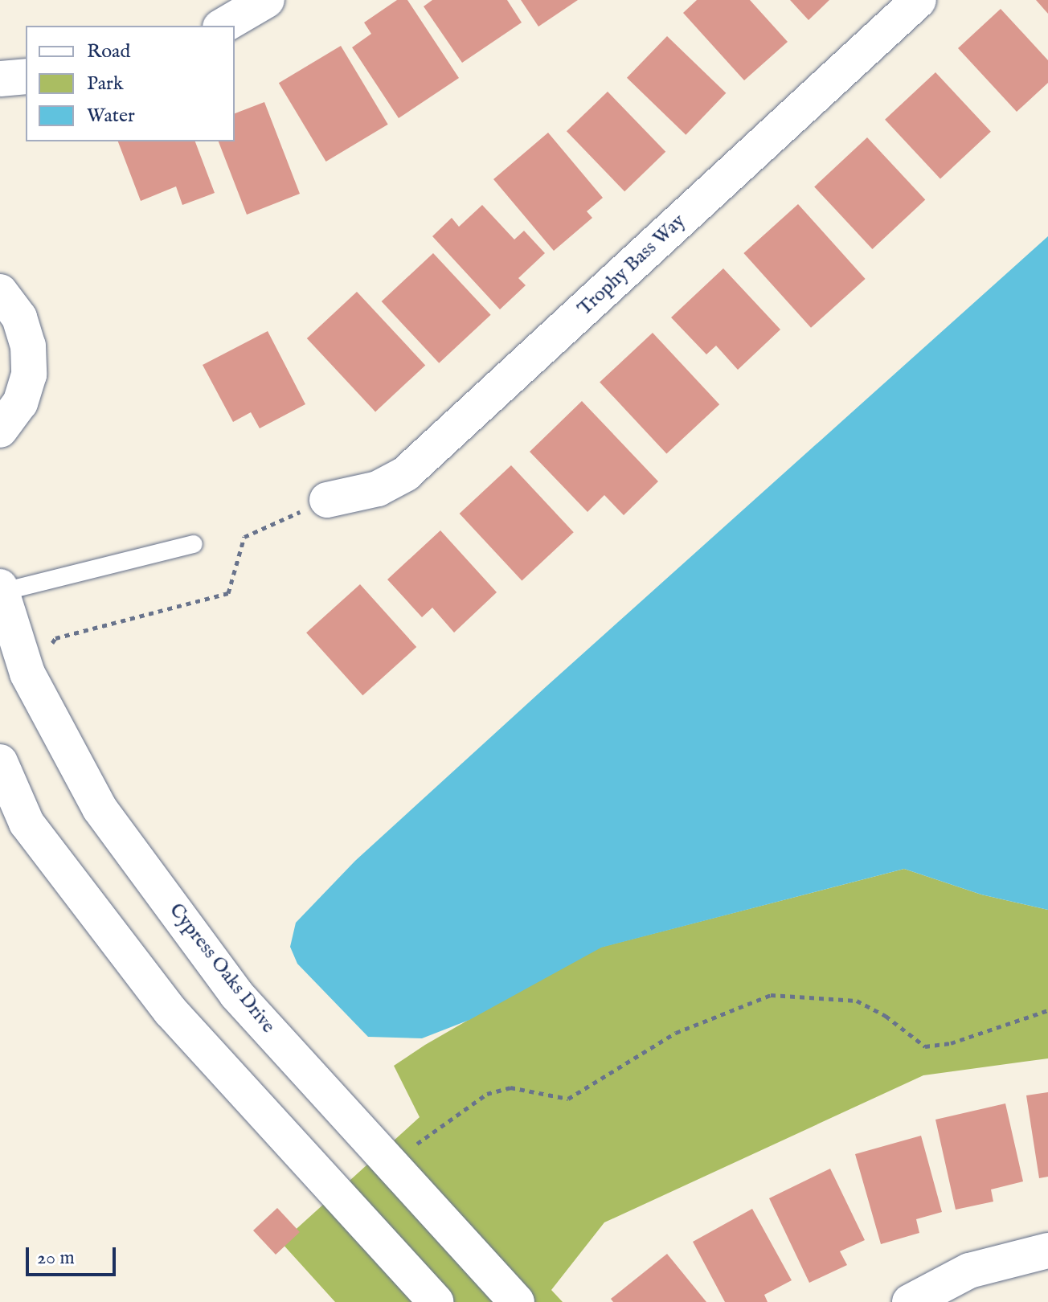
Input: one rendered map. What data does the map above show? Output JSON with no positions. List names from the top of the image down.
{
  "streets": {
    "street": ["Trophy Bass Way", "Cypress Oaks Drive"]
  },
  "legend": ["Road", "Park", "Water"],
  "scale_bar": "20 m"
}
